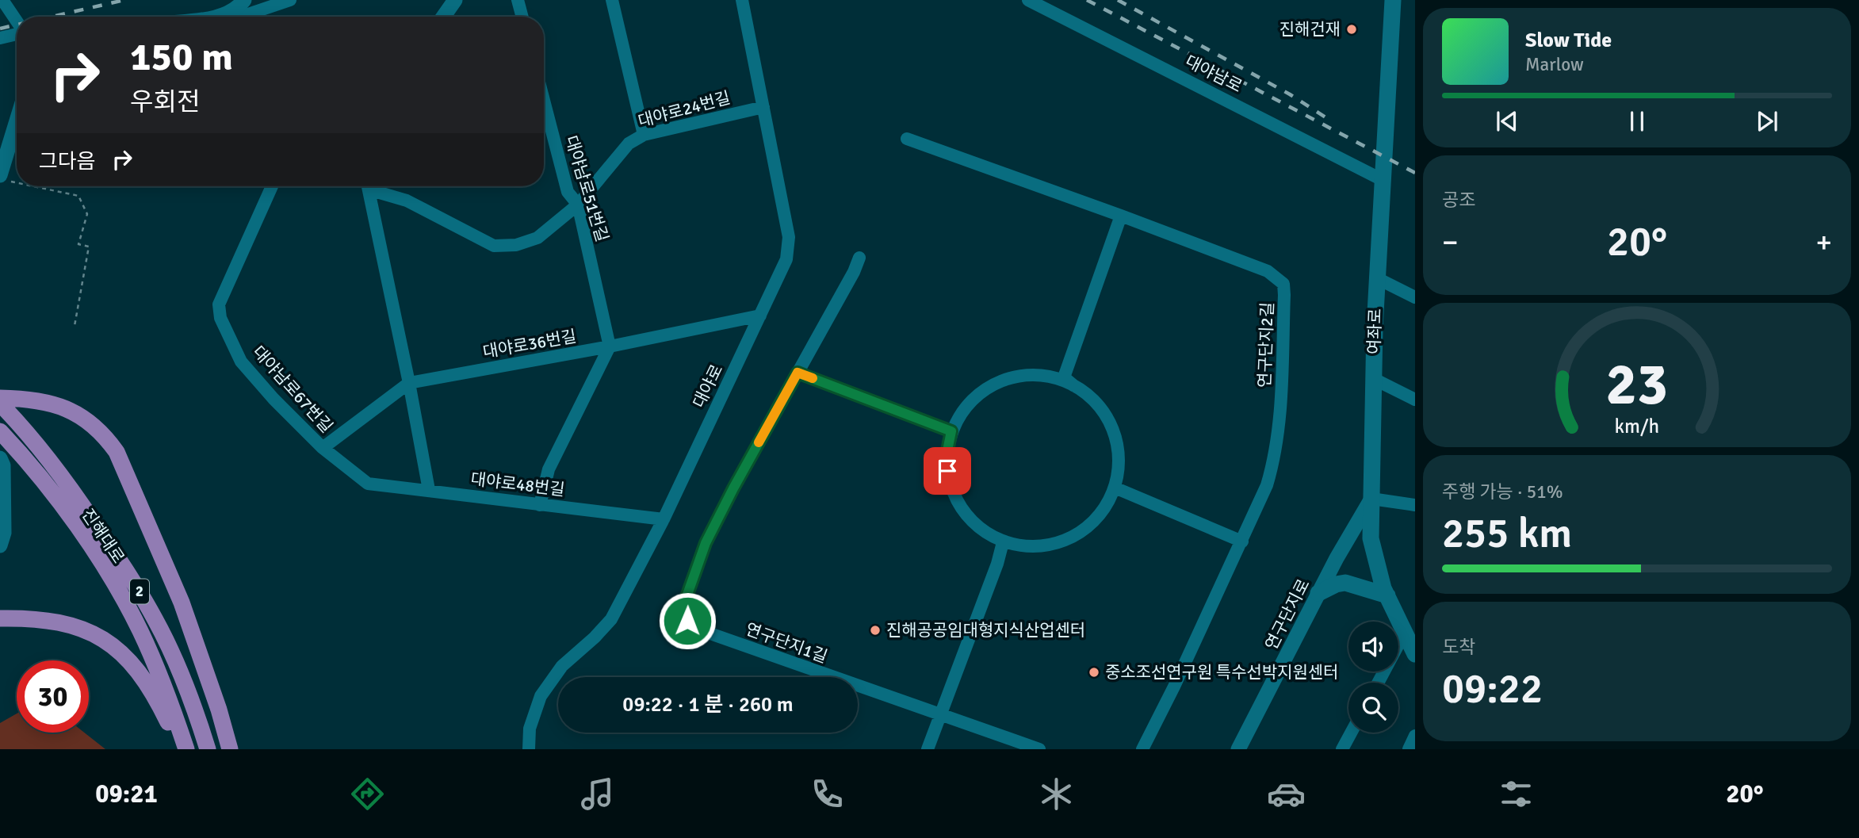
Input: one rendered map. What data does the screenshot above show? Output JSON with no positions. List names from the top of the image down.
{
  "streets": {
    "main road": ["여좌로", "진해대로", "2"],
    "street": [
      "대야남로",
      "대야로24번길",
      "대야남로51번길",
      "대야로36번길",
      "연구단지2길",
      "대야로",
      "대야남로67번길",
      "대야로48번길",
      "연구단지로",
      "연구단지1길"
    ]
  },
  "crossings": [
    ["대야남로", "여좌로"],
    ["대야로24번길", "대야남로51번길"],
    ["대야로24번길", "대야로"],
    ["대야남로51번길", "대야로36번길"],
    ["여좌로", "연구단지로"],
    ["대야로36번길", "대야로"],
    ["대야로36번길", "대야남로67번길"],
    ["대야로", "대야로48번길"],
    ["대야남로67번길", "대야로48번길"]
  ],
  "places": ["진해건재", "진해공공임대형지식산업센터", "중소조선연구원 특수선박지원센터"],
  "page": {
    "turn": ["150 m", "우회전"],
    "song": ["Slow Tide", "Marlow"],
    "then": "그다음",
    "tile": [
      "공조",
      ["주행 가능 · 51%", "255 km"],
      ["도착", "09:22"]
    ],
    "heat": ["−", "20°", "+"],
    "limit": "30",
    "trip": "09:22 · 1 분 · 260 m",
    "tabs": ["09:21", "20°"],
    "gauge": ["23", "km/h"]
  }
}
